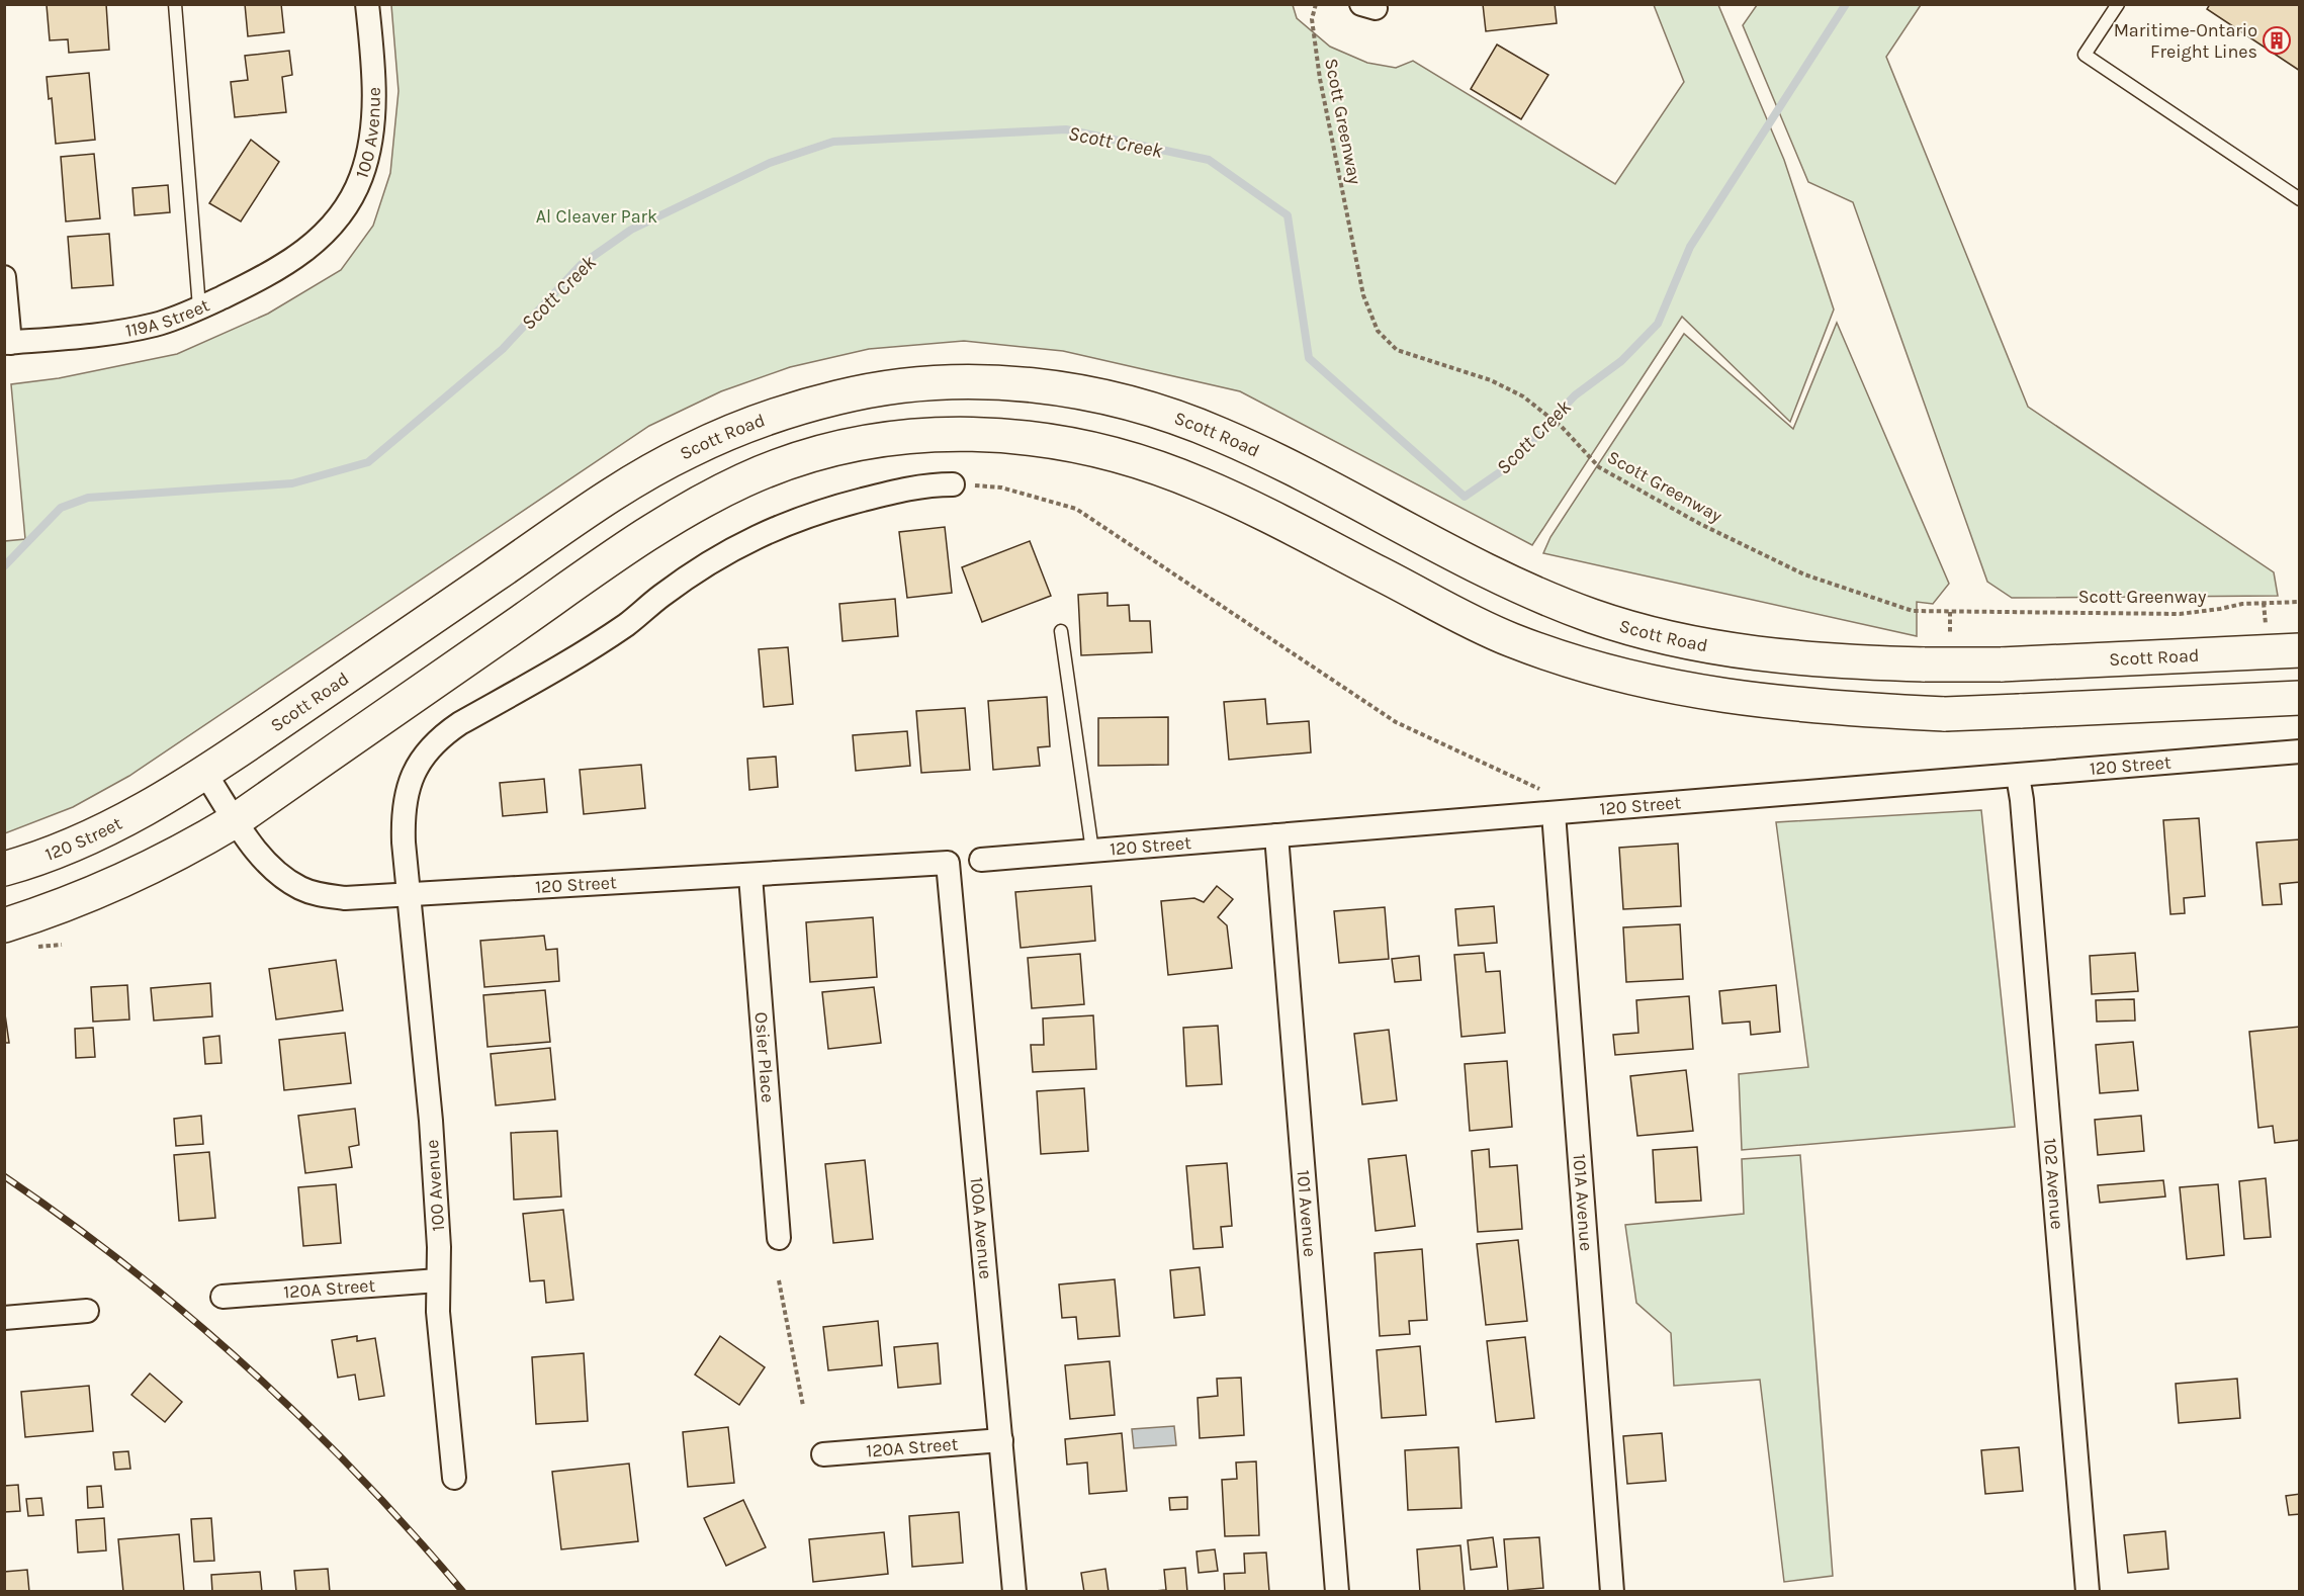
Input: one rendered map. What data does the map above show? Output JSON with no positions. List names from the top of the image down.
{
  "streets": {
    "main road": ["Scott Road", "120 Street"],
    "street": [
      "100 Avenue",
      "119A Street",
      "Osier Place",
      "102 Avenue",
      "101A Avenue",
      "101 Avenue",
      "100A Avenue",
      "120A Street"
    ],
    "path": ["Scott Greenway"]
  },
  "crossings": [
    ["100 Avenue", "119A Street"],
    ["100 Avenue", "120 Street"],
    ["100 Avenue", "120A Street"],
    ["Scott Road", "120 Street"],
    ["120 Street", "Osier Place"],
    ["120 Street", "102 Avenue"],
    ["120 Street", "101A Avenue"],
    ["120 Street", "101 Avenue"],
    ["120 Street", "100A Avenue"],
    ["100A Avenue", "120A Street"]
  ],
  "water": ["Scott Creek"],
  "parks": ["Al Cleaver Park"],
  "places": {
    "building": ["Maritime-Ontario Freight Lines"]
  }
}
